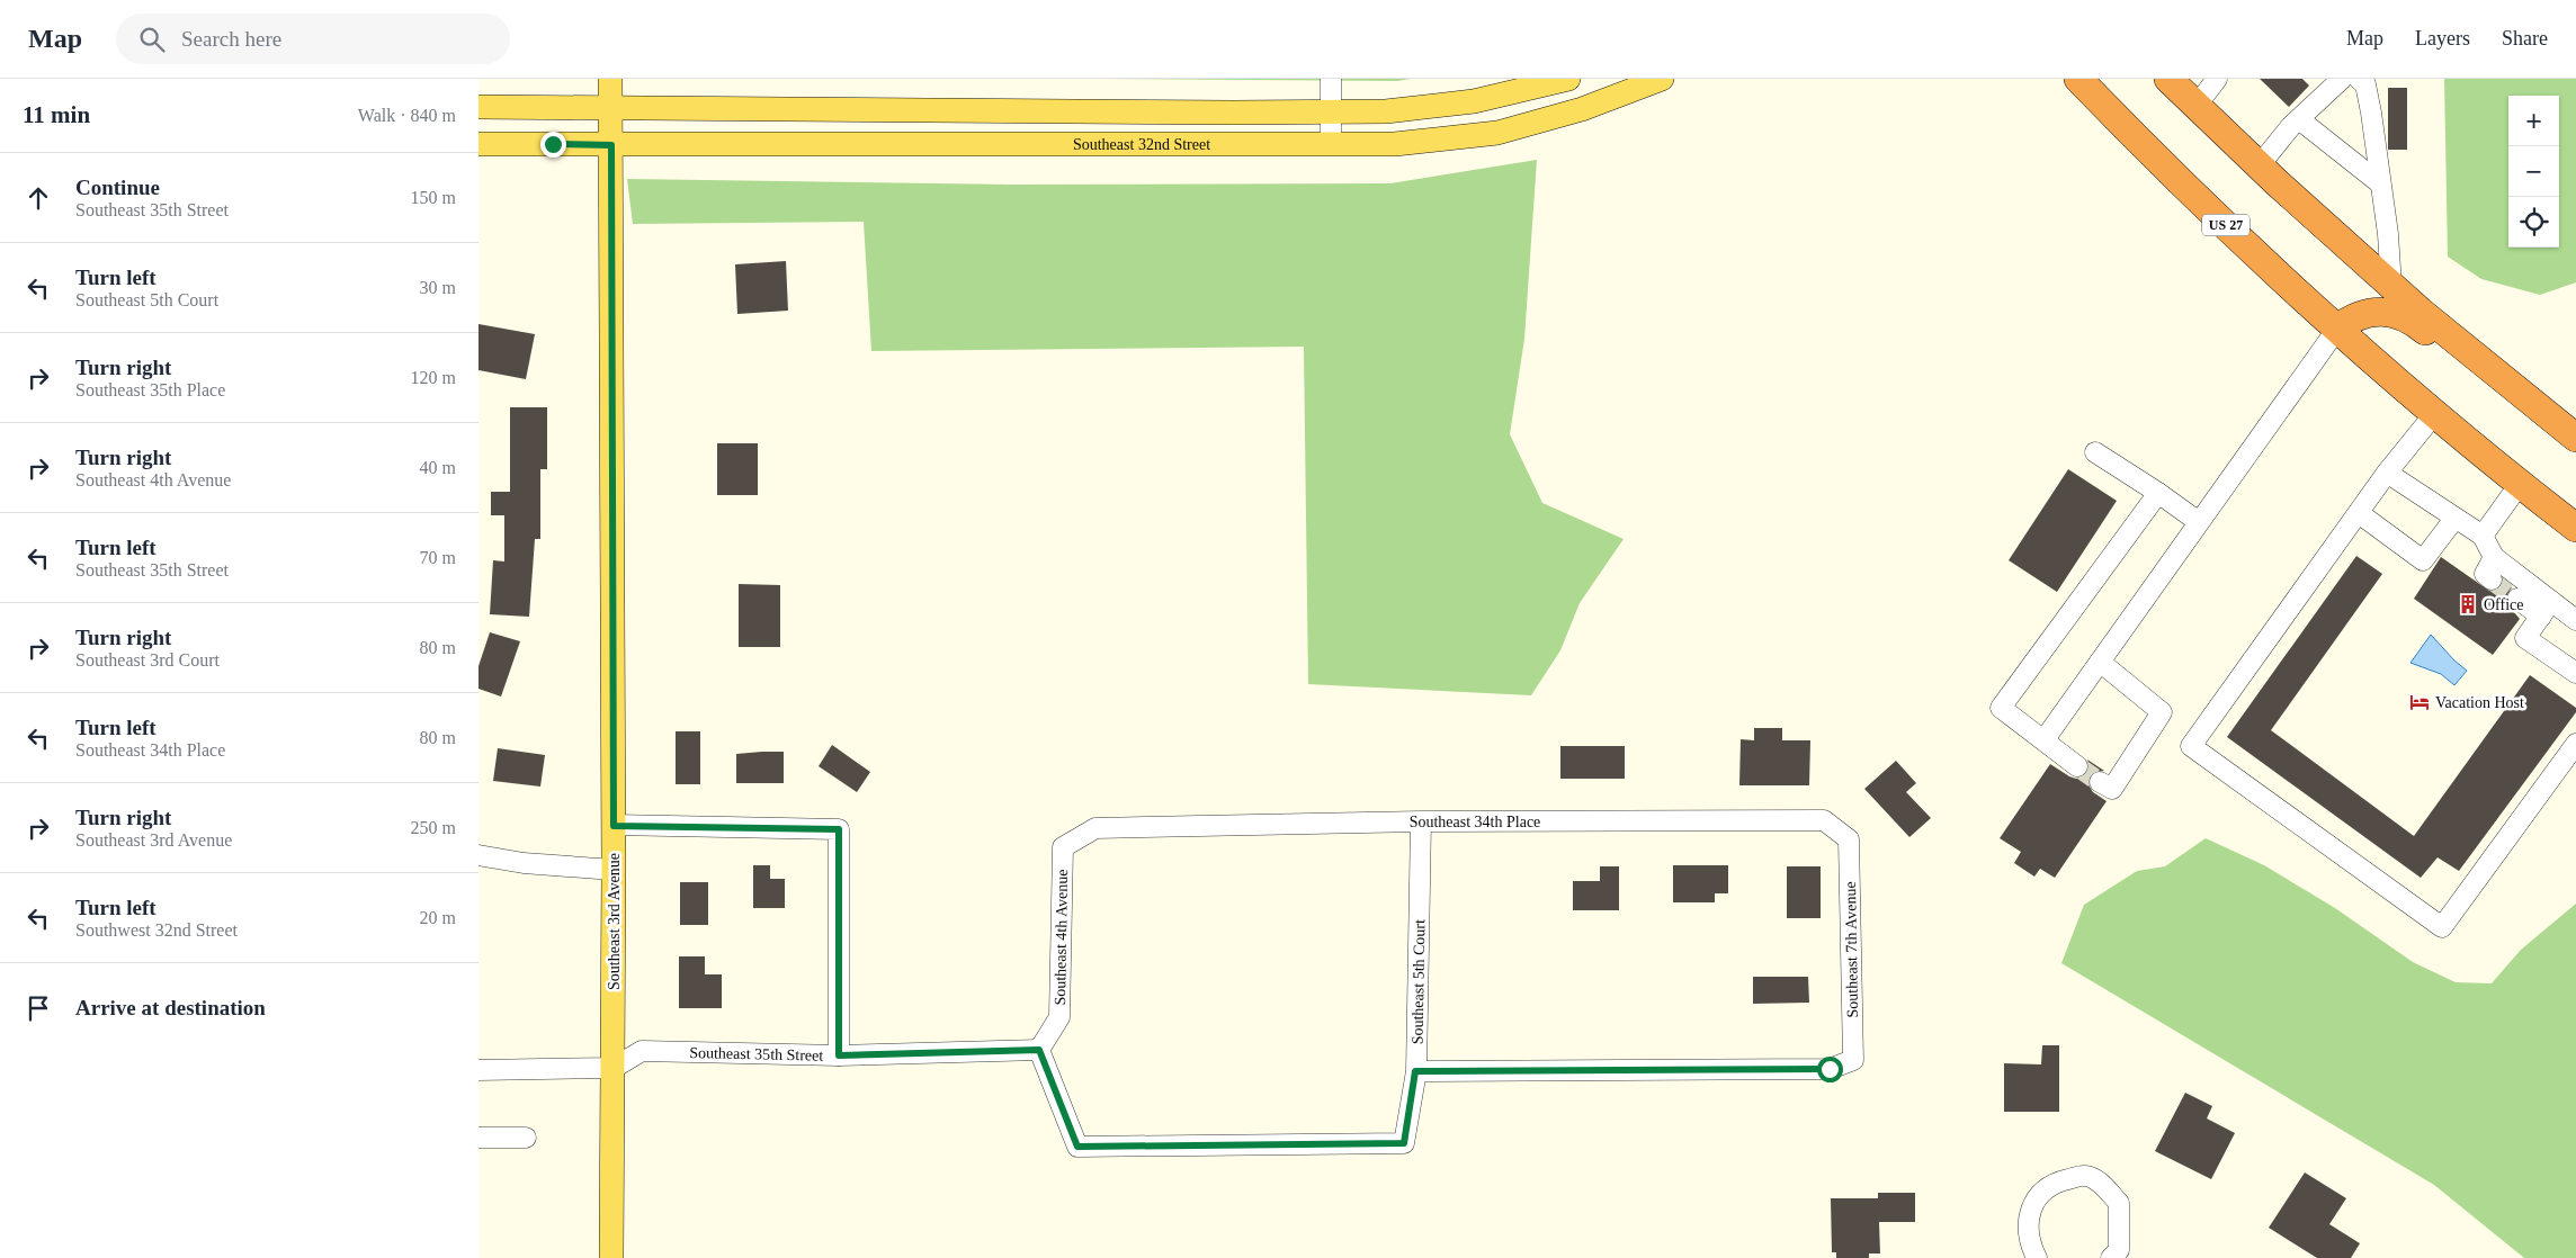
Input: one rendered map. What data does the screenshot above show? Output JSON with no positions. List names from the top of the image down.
{
  "streets": {
    "highway": ["US 27"],
    "main road": ["Southeast 32nd Street", "Southeast 3rd Avenue"],
    "street": [
      "Southeast 34th Place",
      "Southeast 4th Avenue",
      "Southeast 7th Avenue",
      "Southeast 5th Court",
      "Southeast 35th Street"
    ]
  },
  "crossings": [
    ["Southeast 32nd Street", "Southeast 3rd Avenue"],
    ["Southeast 34th Place", "Southeast 4th Avenue"],
    ["Southeast 34th Place", "Southeast 7th Avenue"],
    ["Southeast 34th Place", "Southeast 5th Court"],
    ["Southeast 3rd Avenue", "Southeast 35th Street"],
    ["Southeast 4th Avenue", "Southeast 5th Court"],
    ["Southeast 4th Avenue", "Southeast 35th Street"],
    ["Southeast 7th Avenue", "Southeast 5th Court"],
    ["Southeast 5th Court", "Southeast 35th Street"]
  ],
  "places": {
    "building": ["Office"],
    "hotel": ["Vacation Host"]
  },
  "page": {
    "header": "Map",
    "search": "Search here",
    "nav": ["Map", "Layers", "Share"],
    "heading": ["11 min", "Walk · 840 m"],
    "map_buttons": ["+", "−"],
    "list": [
      ["Continue", "Southeast 35th Street", "150 m"],
      ["Turn left", "Southeast 5th Court", "30 m"],
      ["Turn right", "Southeast 35th Place", "120 m"],
      ["Turn right", "Southeast 4th Avenue", "40 m"],
      ["Turn left", "Southeast 35th Street", "70 m"],
      ["Turn right", "Southeast 3rd Court", "80 m"],
      ["Turn left", "Southeast 34th Place", "80 m"],
      ["Turn right", "Southeast 3rd Avenue", "250 m"],
      ["Turn left", "Southwest 32nd Street", "20 m"],
      "Arrive at destination"
    ]
  }
}
